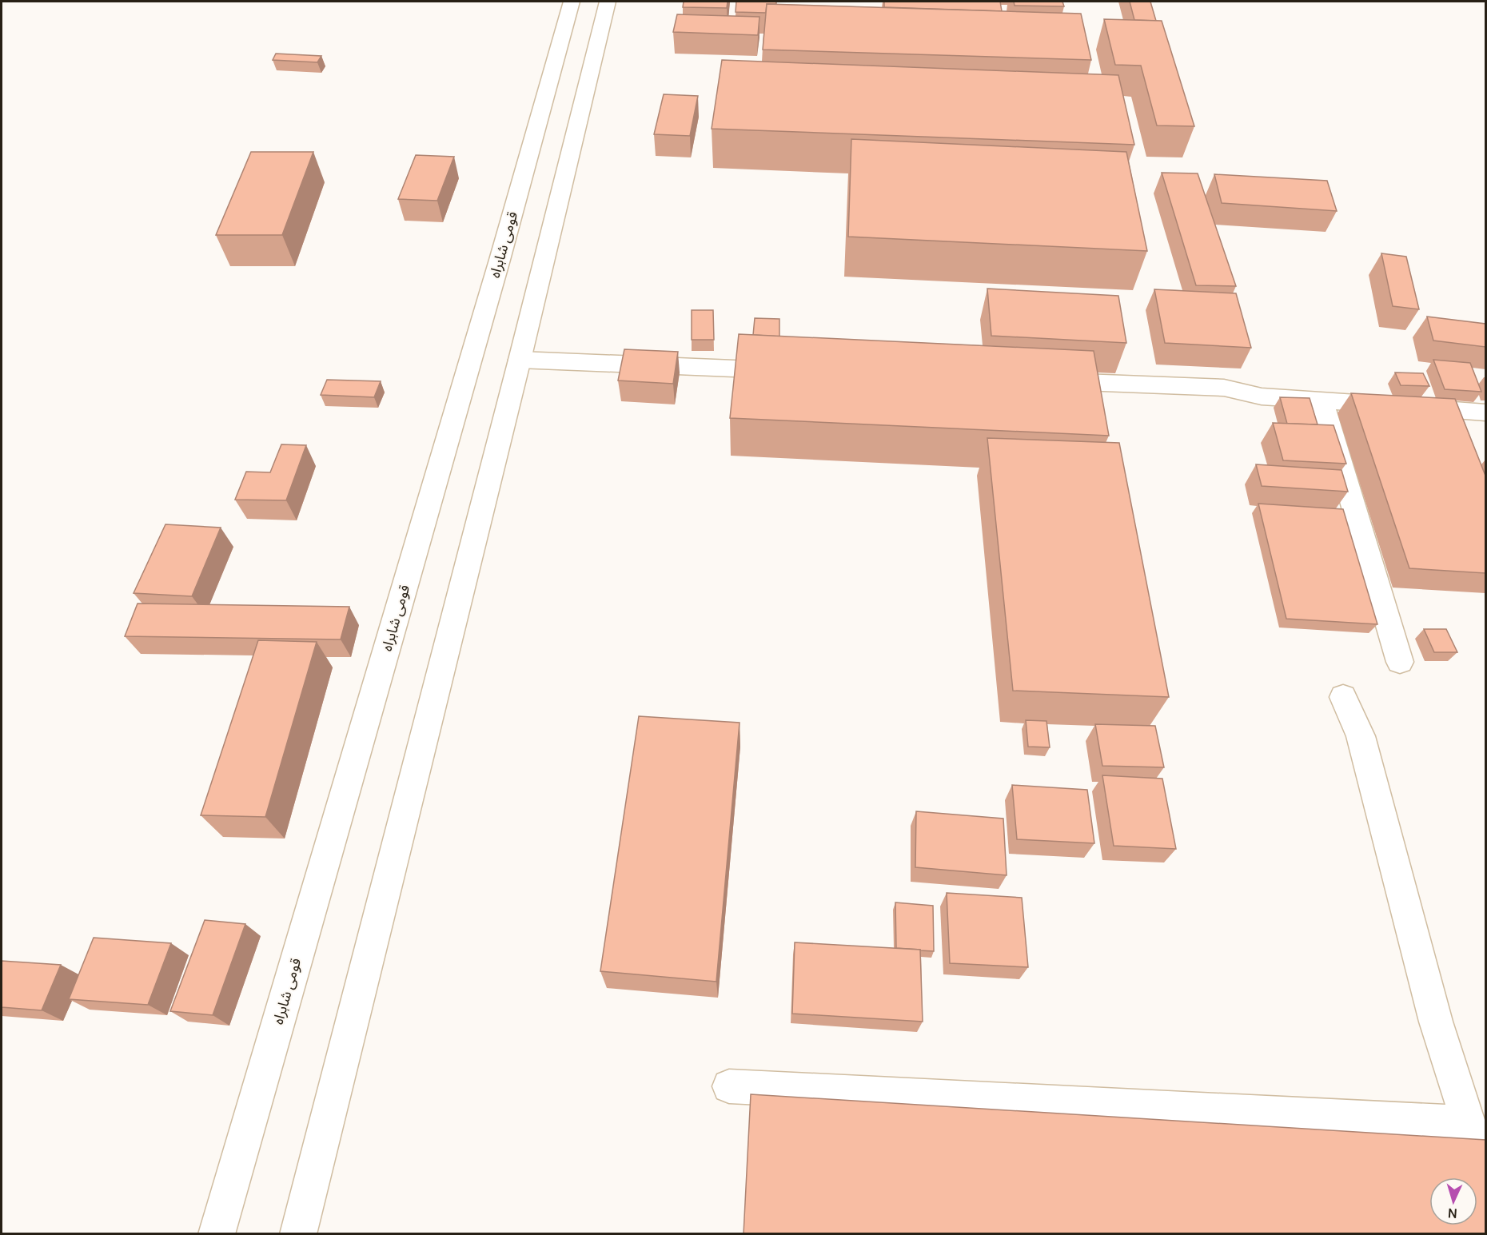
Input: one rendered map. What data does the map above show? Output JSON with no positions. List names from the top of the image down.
{
  "streets": {
    "main road": ["قومی شاہراہ"]
  },
  "north": "bottom"
}
